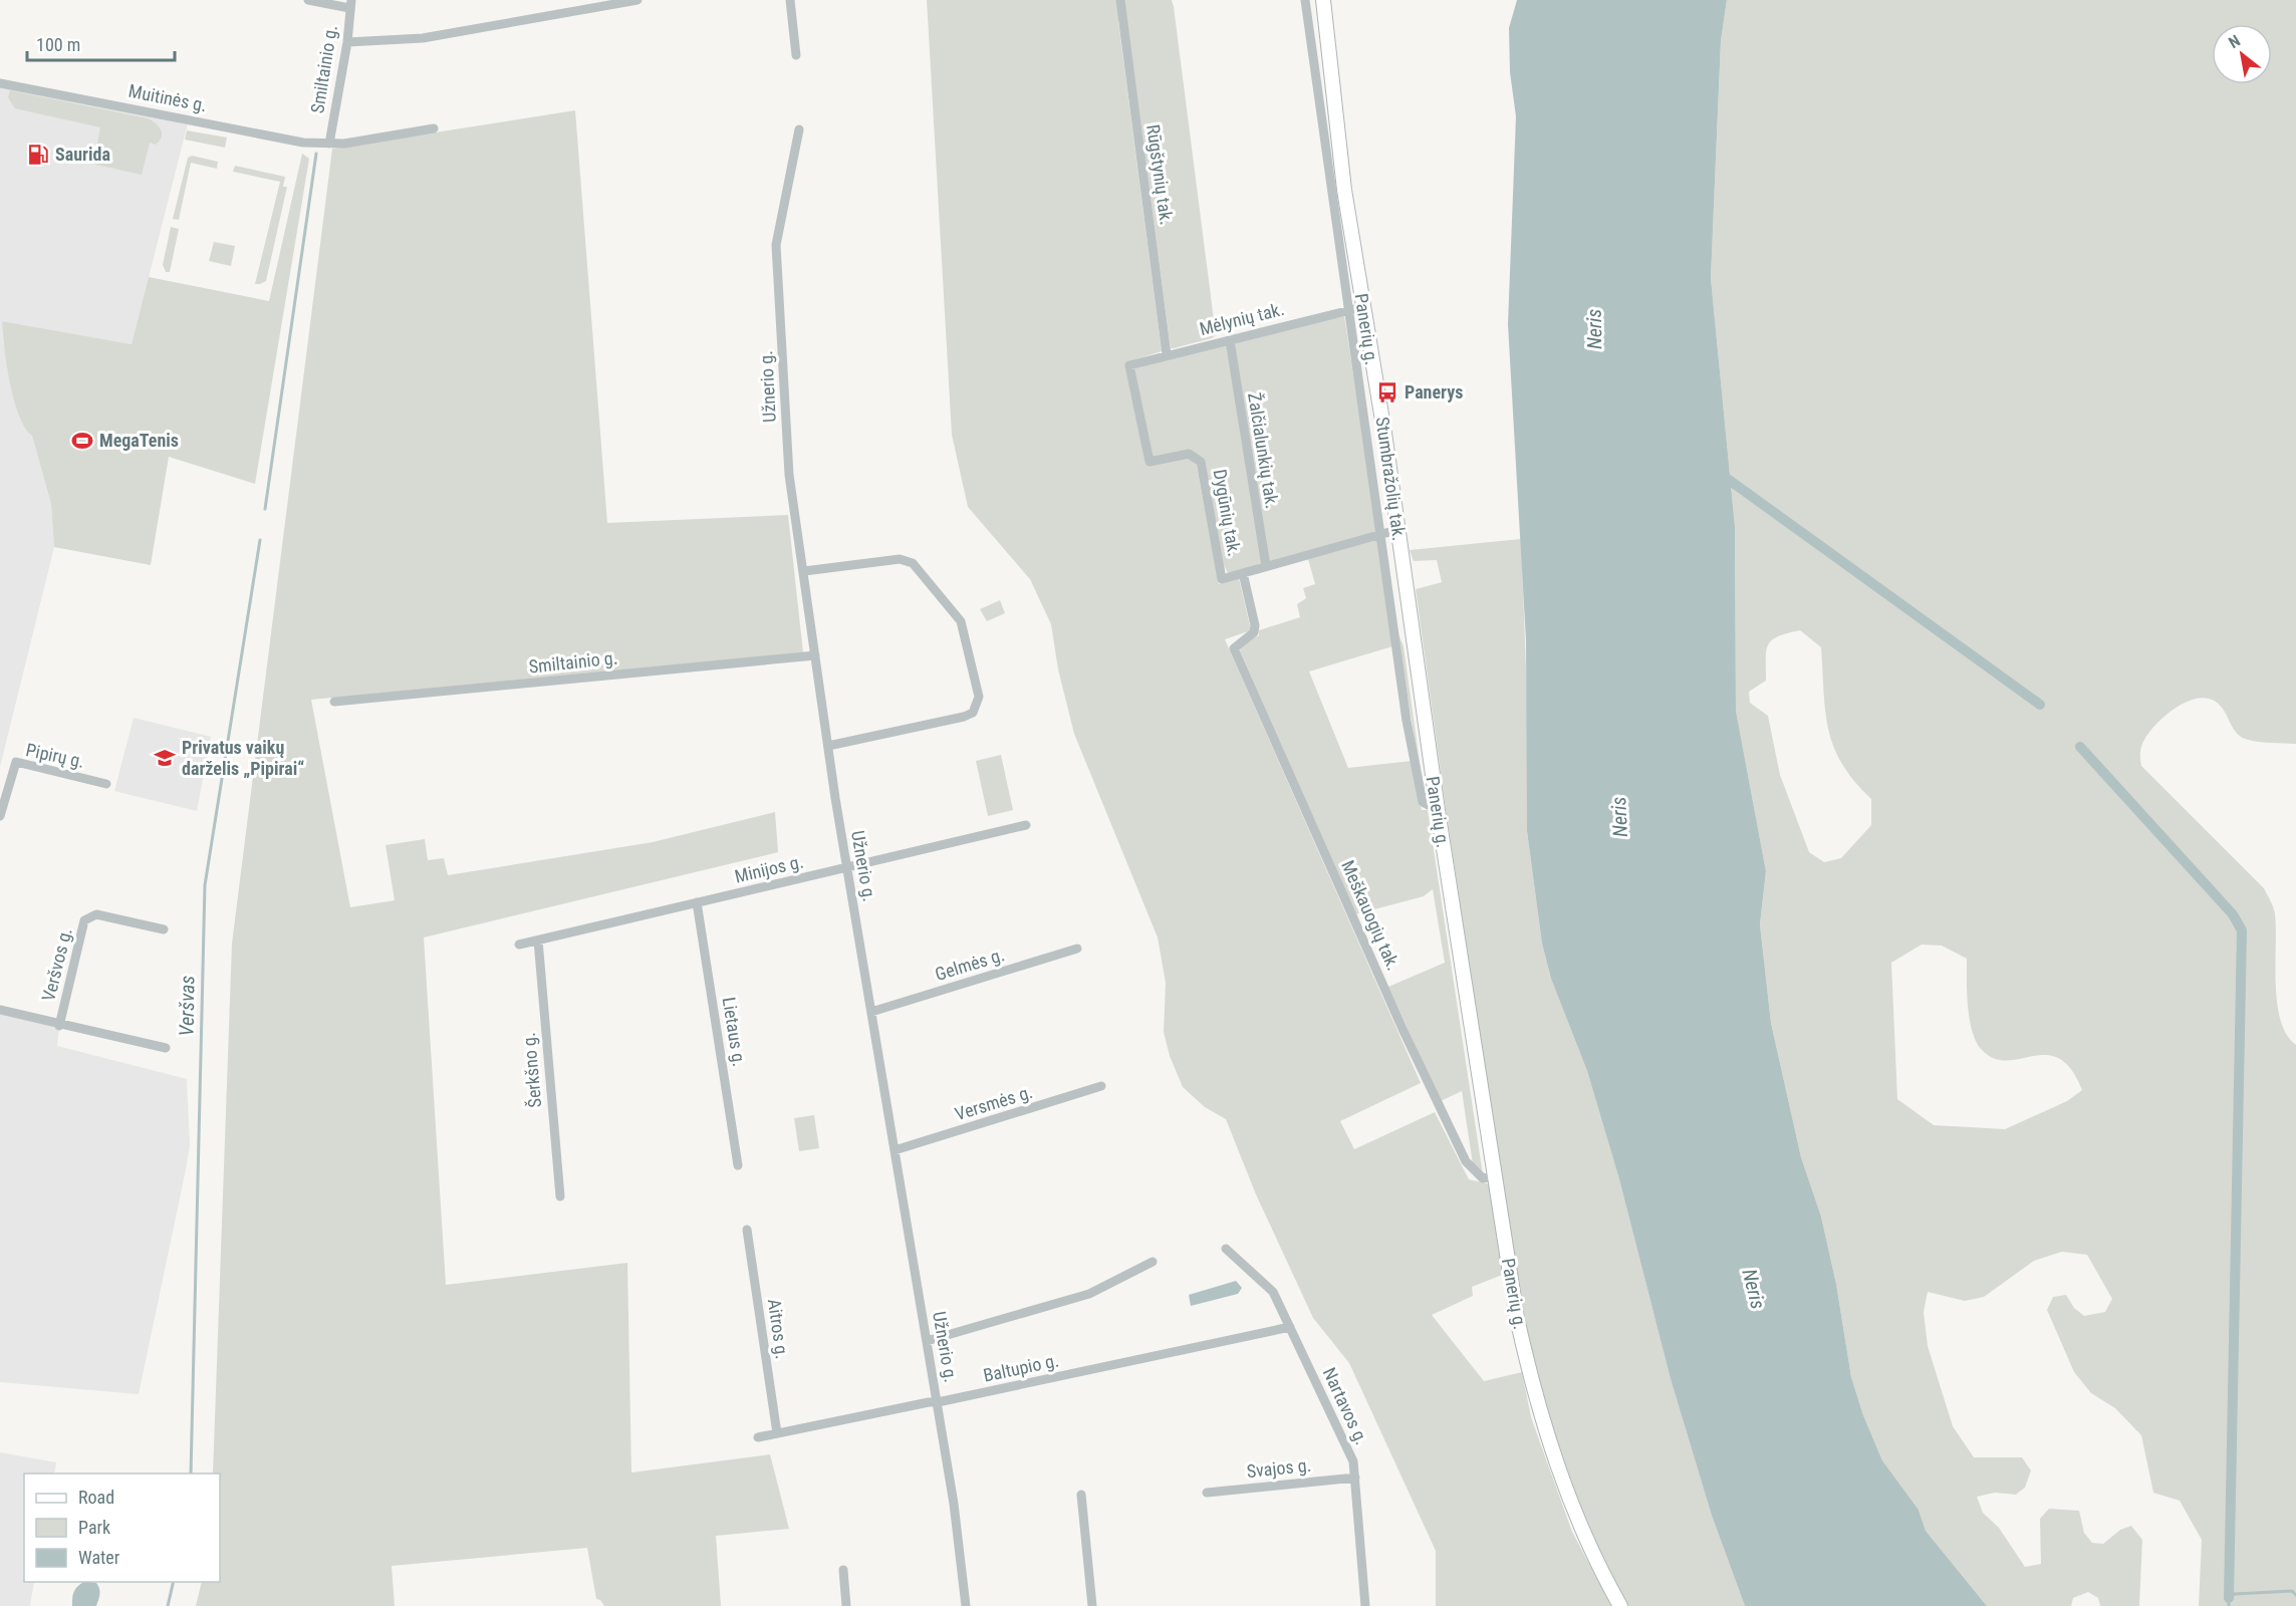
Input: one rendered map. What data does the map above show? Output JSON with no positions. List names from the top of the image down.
{
  "streets": {
    "main road": ["Panerių g."],
    "street": [
      "Smiltainio g.",
      "Muitinės g.",
      "Rūgštynių tak.",
      "Mėlynių tak.",
      "Užnerio g.",
      "Žalčialunkių tak.",
      "Stumbražolių tak.",
      "Dygūnių tak.",
      "Pipirų g.",
      "Minijos g.",
      "Meškauogių tak.",
      "Veršvos g.",
      "Gelmės g.",
      "Lietaus g.",
      "Šerkšno g.",
      "Versmės g.",
      "Aitros g.",
      "Baltupio g.",
      "Nartavos g.",
      "Svajos g."
    ]
  },
  "crossings": [
    ["Smiltainio g.", "Muitinės g."],
    ["Smiltainio g.", "Užnerio g."],
    ["Rūgštynių tak.", "Mėlynių tak."],
    ["Mėlynių tak.", "Panerių g."],
    ["Mėlynių tak.", "Žalčialunkių tak."],
    ["Mėlynių tak.", "Stumbražolių tak."],
    ["Mėlynių tak.", "Dygūnių tak."],
    ["Panerių g.", "Stumbražolių tak."],
    ["Panerių g.", "Meškauogių tak."],
    ["Užnerio g.", "Minijos g."],
    ["Užnerio g.", "Gelmės g."],
    ["Užnerio g.", "Versmės g."],
    ["Užnerio g.", "Baltupio g."],
    ["Dygūnių tak.", "Meškauogių tak."],
    ["Minijos g.", "Lietaus g."],
    ["Minijos g.", "Šerkšno g."],
    ["Aitros g.", "Baltupio g."],
    ["Baltupio g.", "Nartavos g."],
    ["Nartavos g.", "Svajos g."]
  ],
  "water": ["Neris", "Veršvas"],
  "places": {
    "fuel station": ["Saurida"],
    "bus stop": ["Panerys"],
    "sports": ["MegaTenis"],
    "school or university": ["Privatus vaikų darželis „Pipirai“"]
  },
  "legend": ["Road", "Park", "Water"],
  "scale_bar": "100 m",
  "north": "top left"
}
